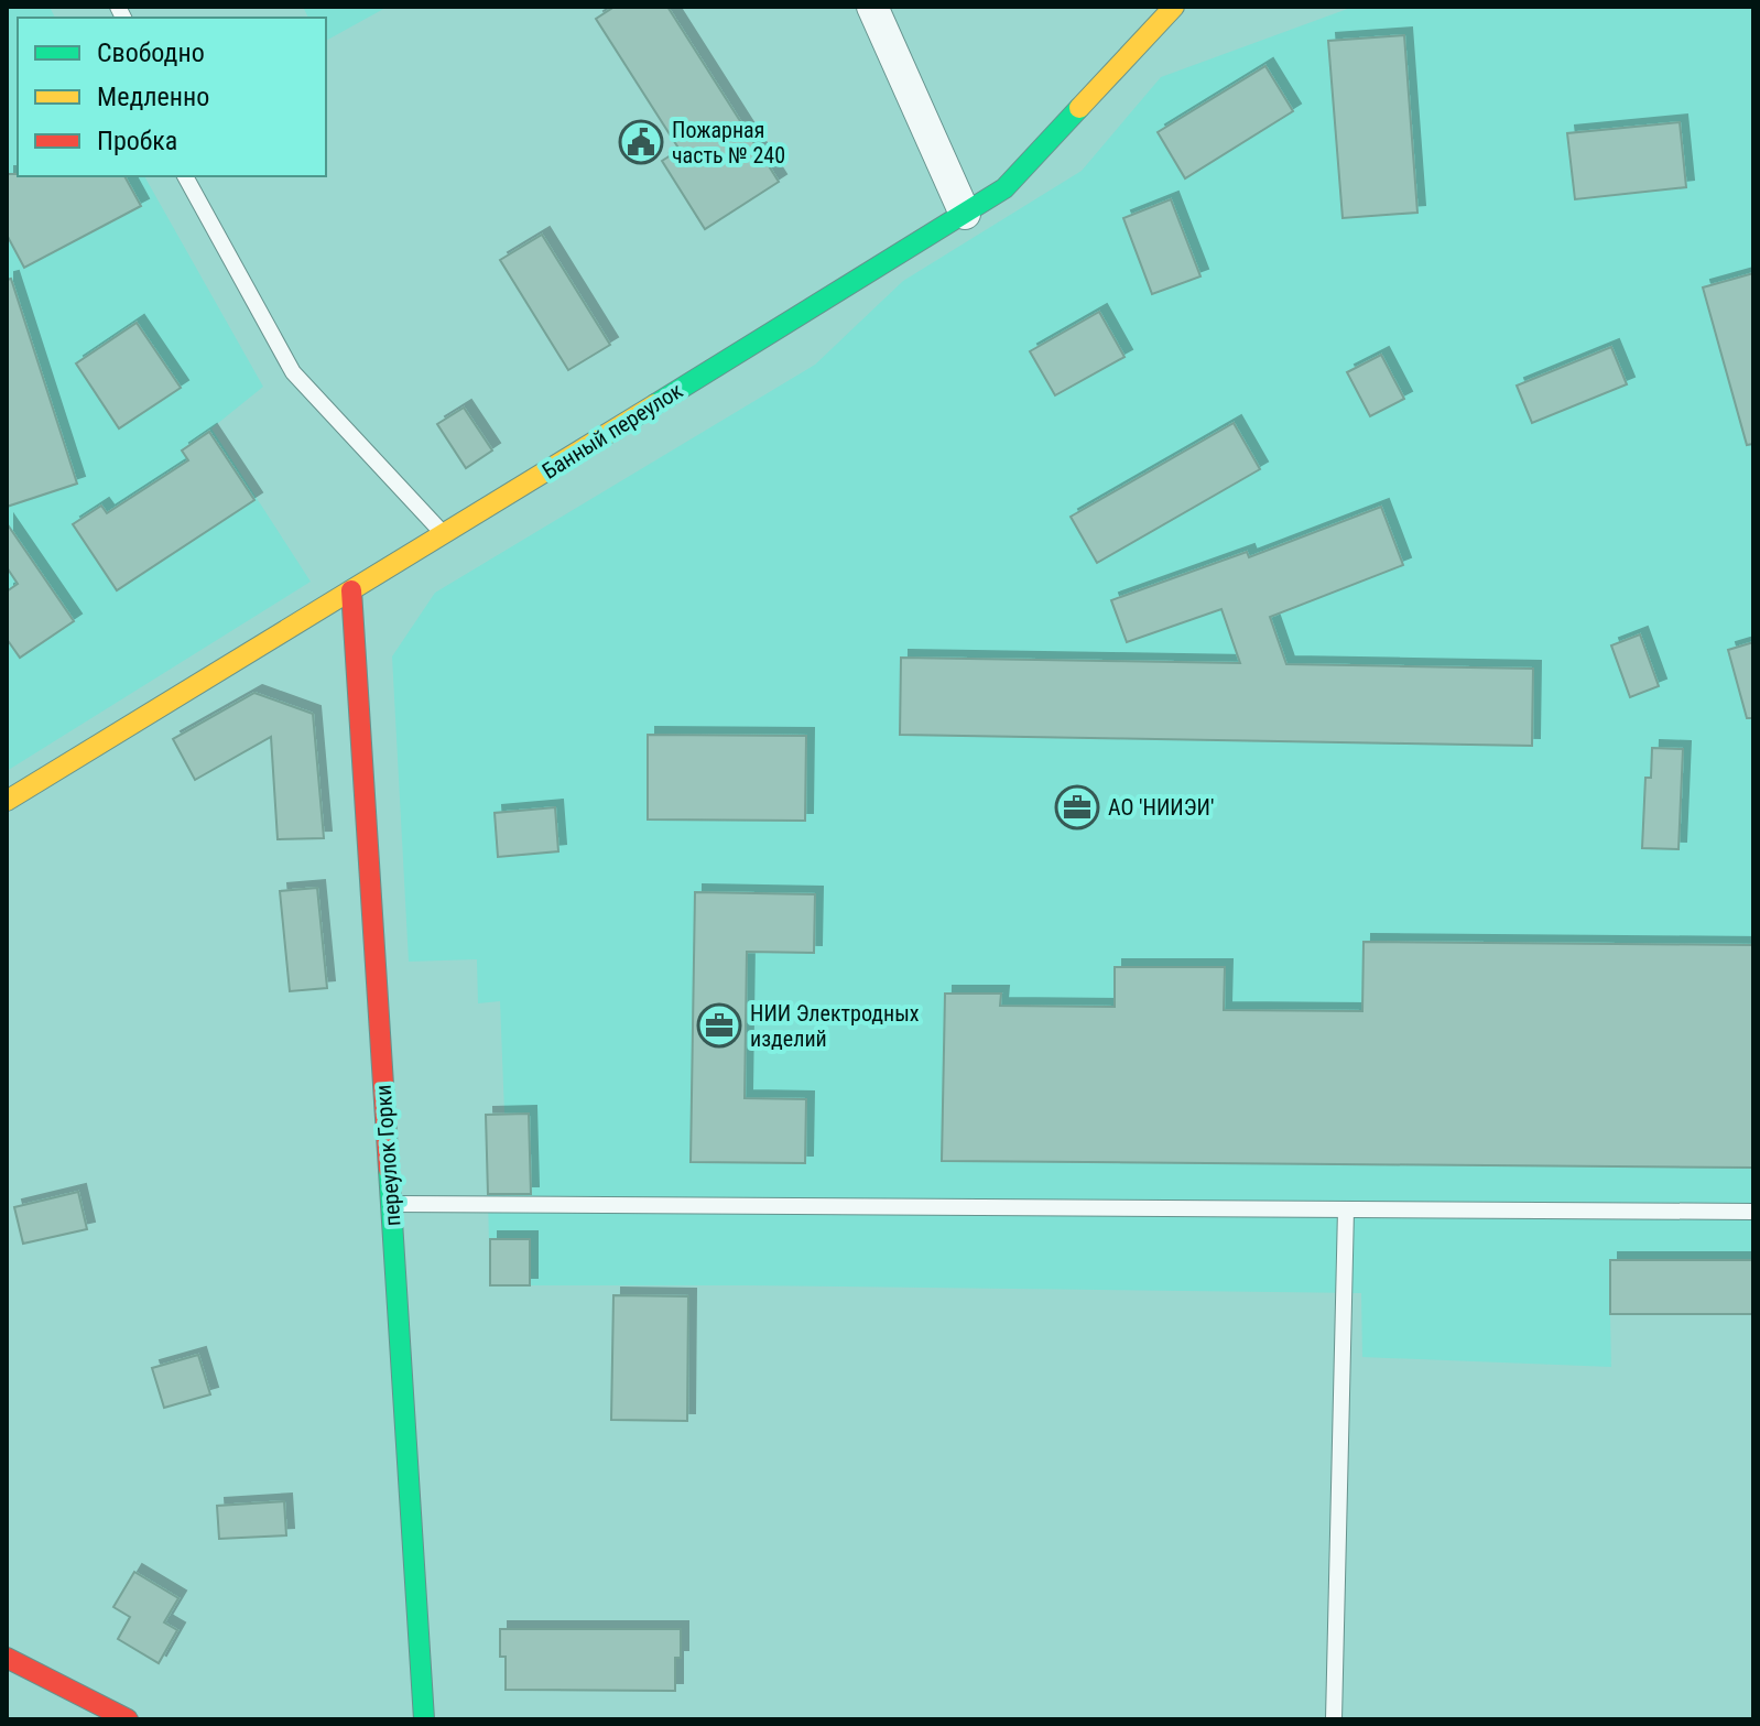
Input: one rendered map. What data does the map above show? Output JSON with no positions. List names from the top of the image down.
{
  "streets": {
    "street": ["Банный переулок", "переулок Горки"]
  },
  "crossings": [
    ["Банный переулок", "переулок Горки"]
  ],
  "places": {
    "public building": ["Пожарная часть № 240"],
    "office": ["АО 'НИИЭИ'", "НИИ Электродных изделий"]
  },
  "legend": ["Свободно", "Медленно", "Пробка"]
}
